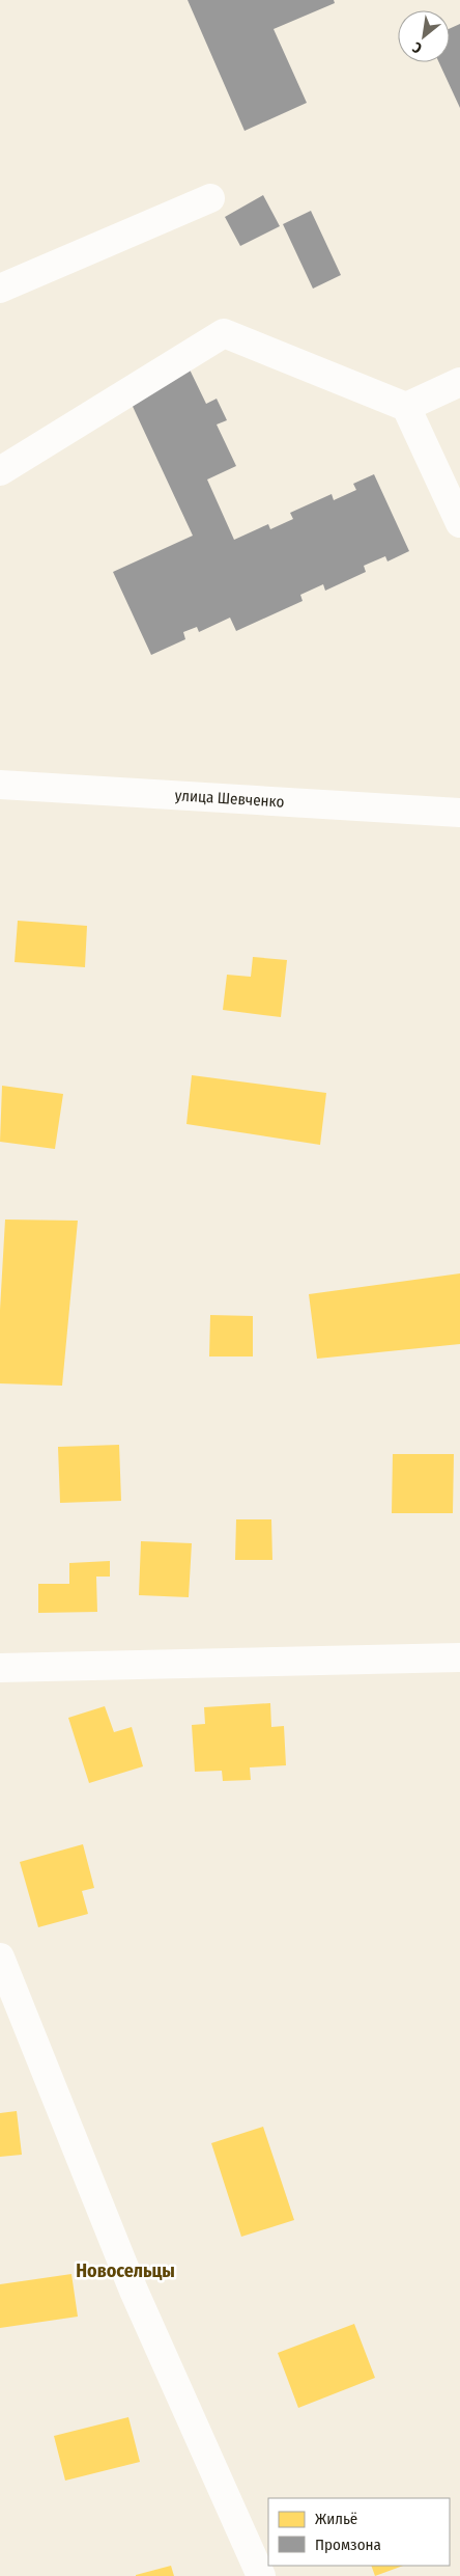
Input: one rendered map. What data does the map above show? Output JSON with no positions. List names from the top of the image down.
{
  "streets": {
    "street": ["улица Шевченко"]
  },
  "districts": ["Новосельцы"],
  "legend": ["Жильё", "Промзона"],
  "north": "bottom left"
}
